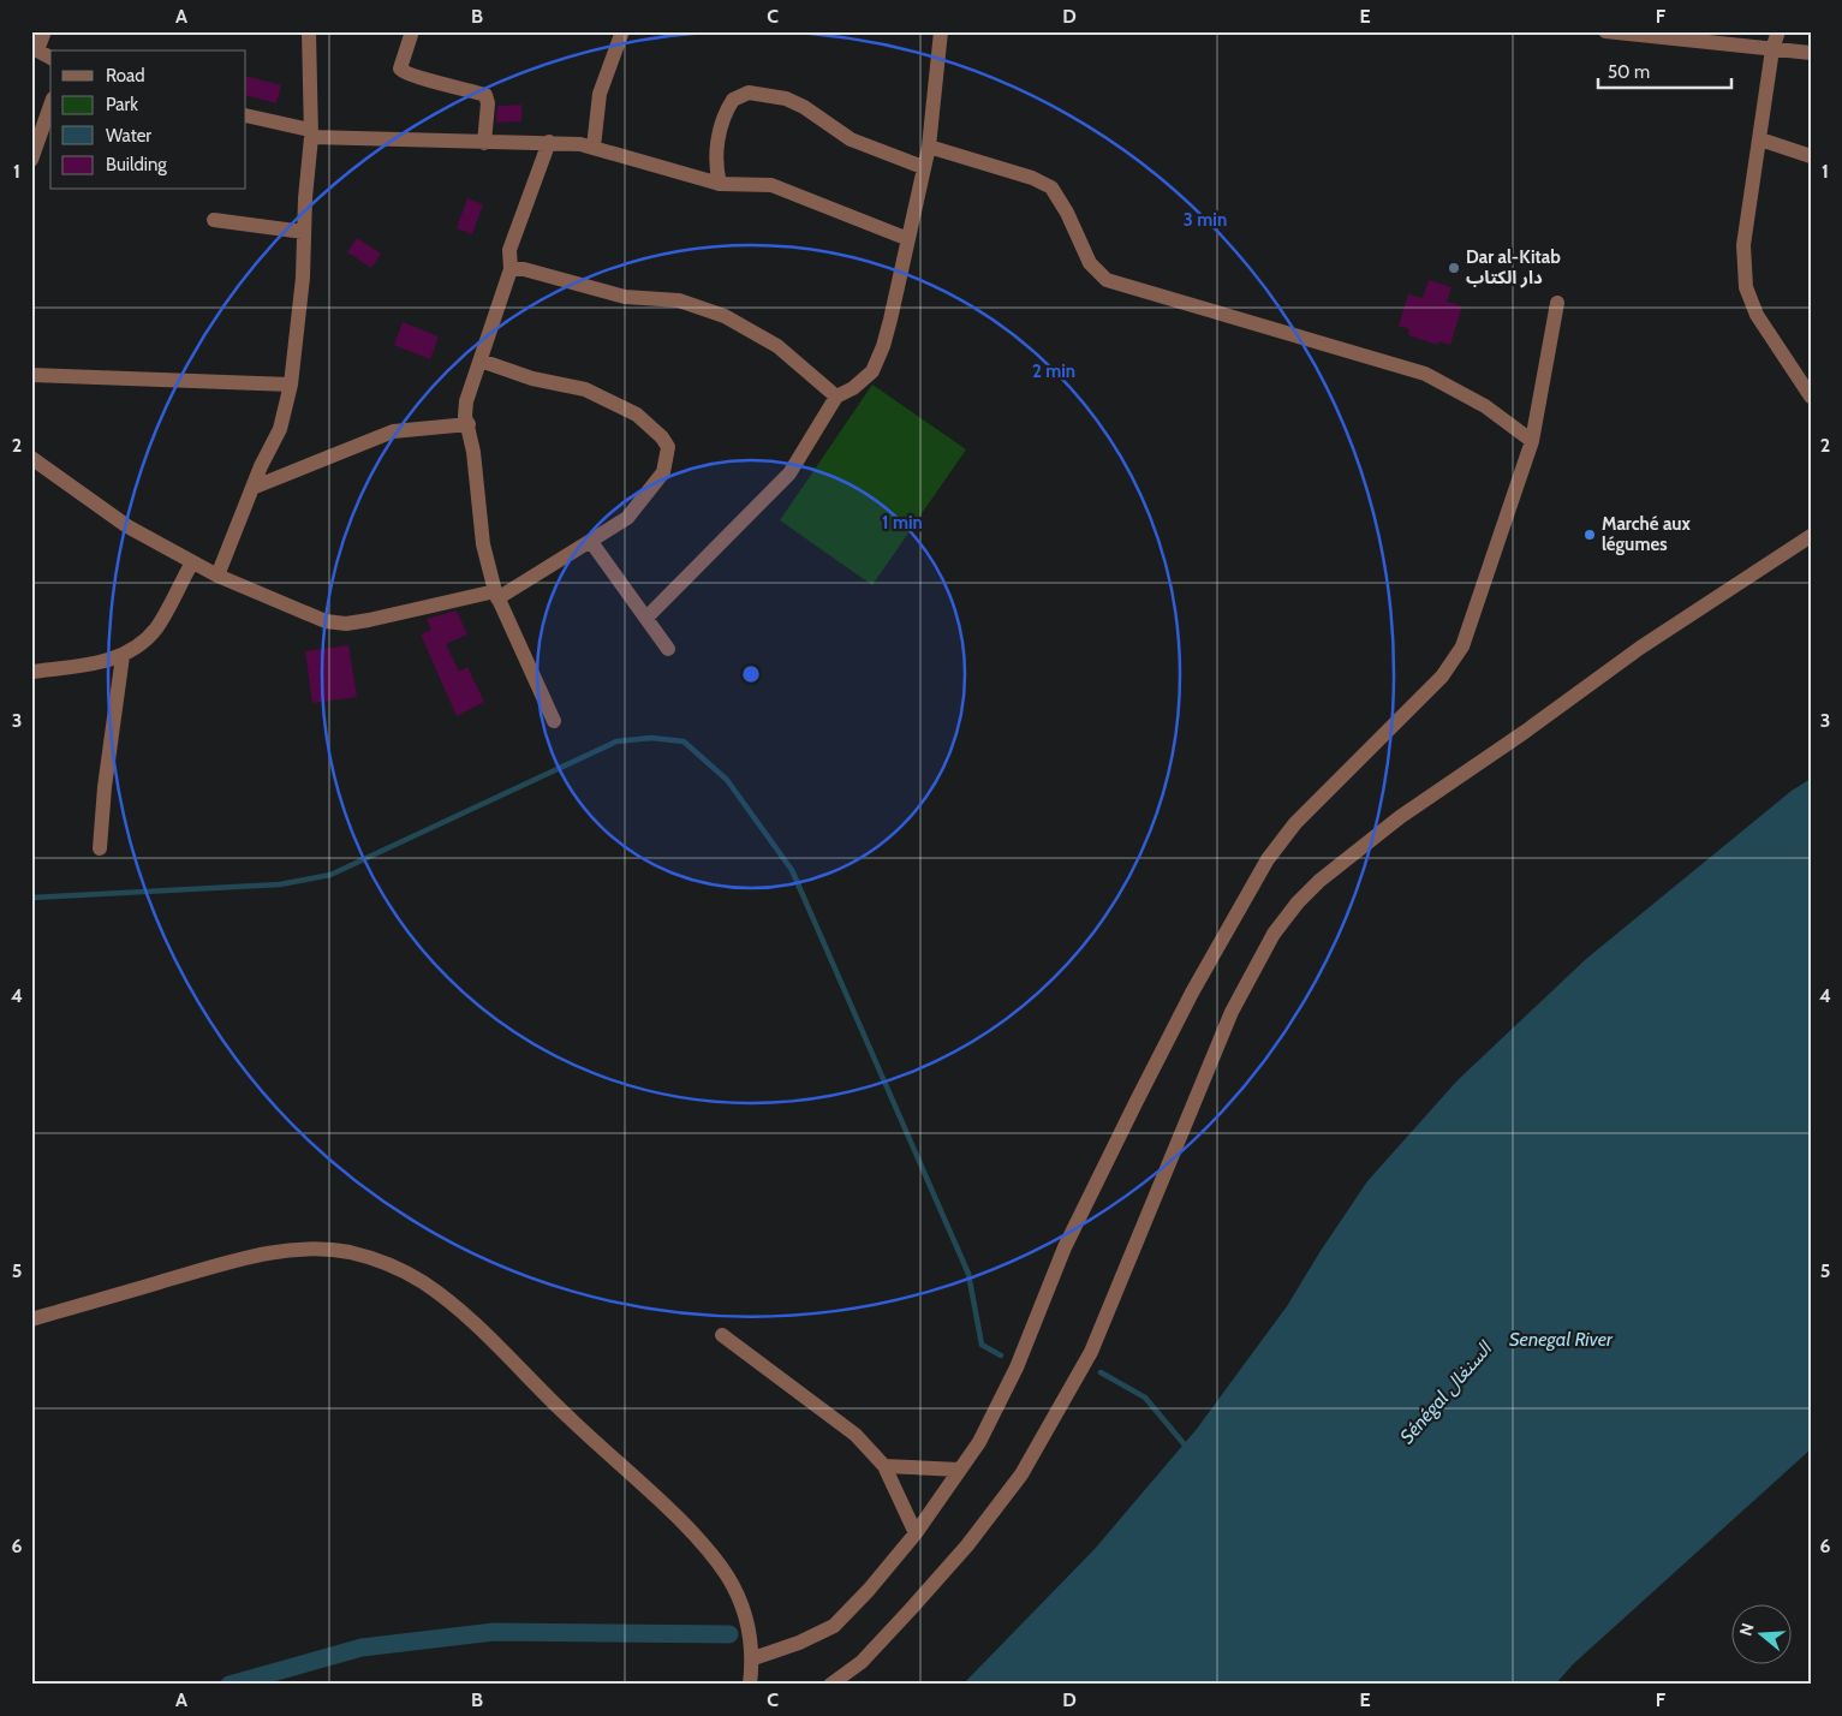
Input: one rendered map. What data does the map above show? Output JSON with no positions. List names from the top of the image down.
{
  "water": ["Senegal River", "Sénégal السنغال"],
  "places": ["Dar al-Kitab دار الكتاب", "Marché aux légumes"],
  "legend": [
    "Road",
    "Park",
    "Water",
    "Building"
  ],
  "scale_bar": "50 m",
  "north": "left",
  "grid": {
    "columns": [
      "A",
      "B",
      "C",
      "D",
      "E",
      "F"
    ],
    "rows": [
      "1",
      "2",
      "3",
      "4",
      "5",
      "6"
    ]
  },
  "rings": ["3 min", "2 min", "1 min"]
}
